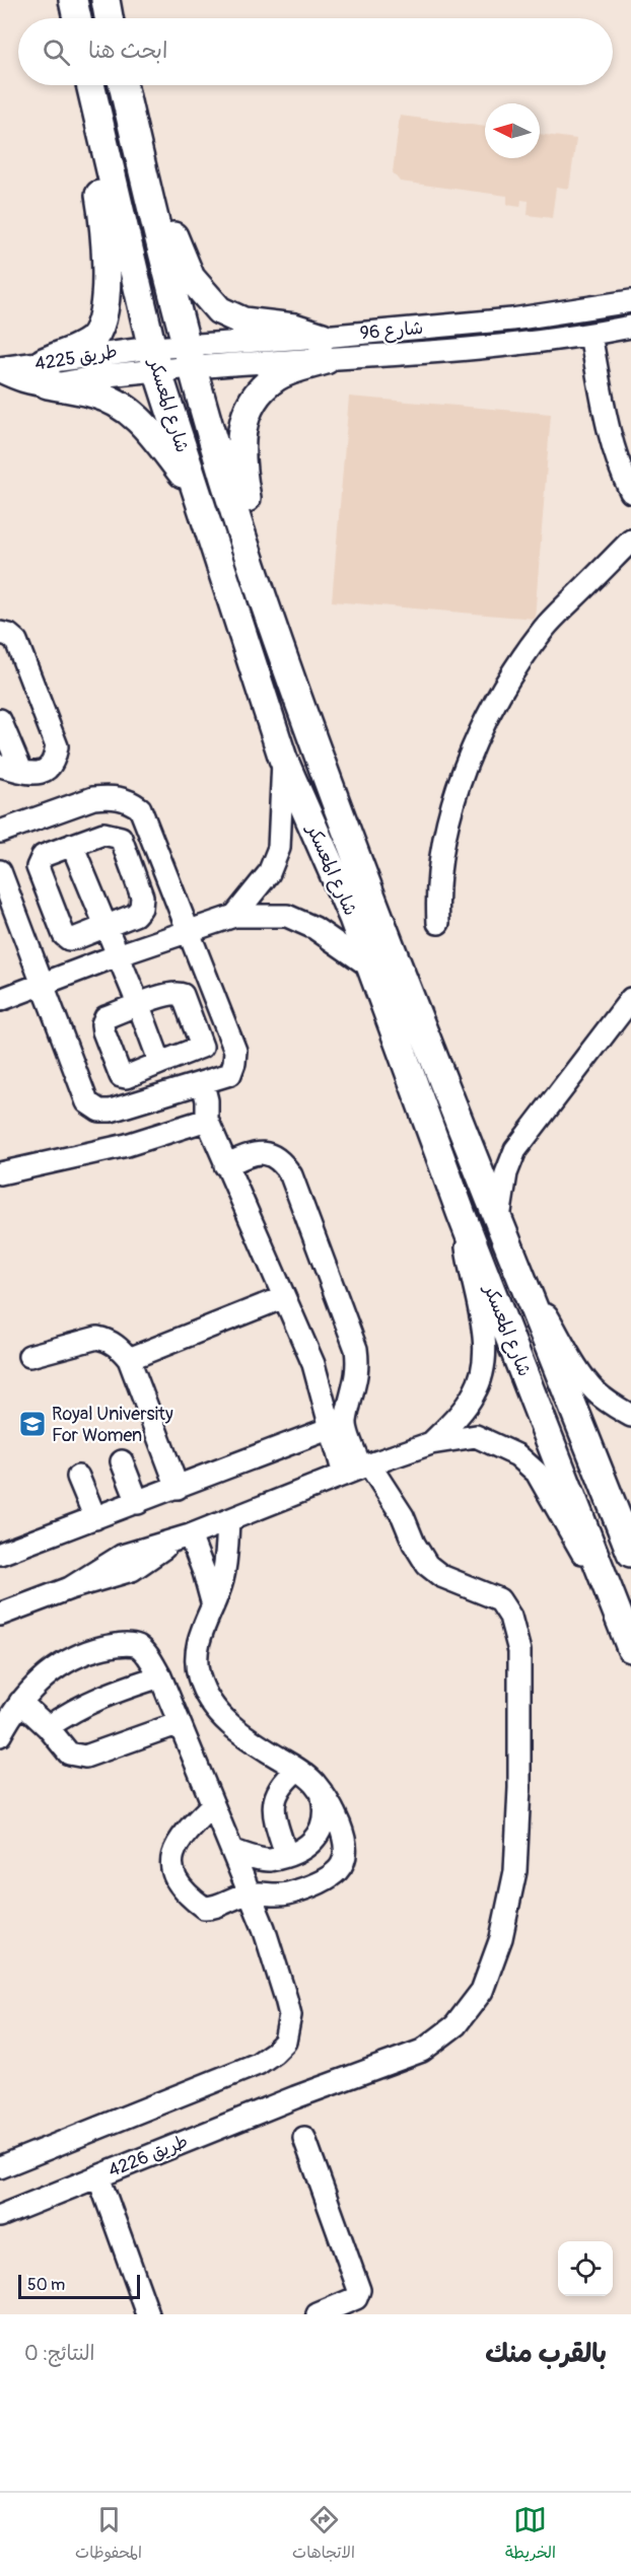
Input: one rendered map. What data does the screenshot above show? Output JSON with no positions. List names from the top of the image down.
{
  "streets": {
    "main road": ["شارع المعسكر"],
    "street": ["شارع 96", "طريق 4225", "طريق 4226"]
  },
  "crossings": [
    ["شارع 96", "طريق 4225"],
    ["شارع 96", "شارع المعسكر"],
    ["طريق 4225", "شارع المعسكر"]
  ],
  "places": {
    "school or university": ["Royal University For Women"]
  },
  "scale_bar": "50 m",
  "north": "left",
  "page": {
    "search": "ابحث هنا",
    "scale": "50 m",
    "heading": ["بالقرب منك", "النتائج: 0"],
    "nav": ["الخريطة", "الاتجاهات", "المحفوظات"]
  }
}
